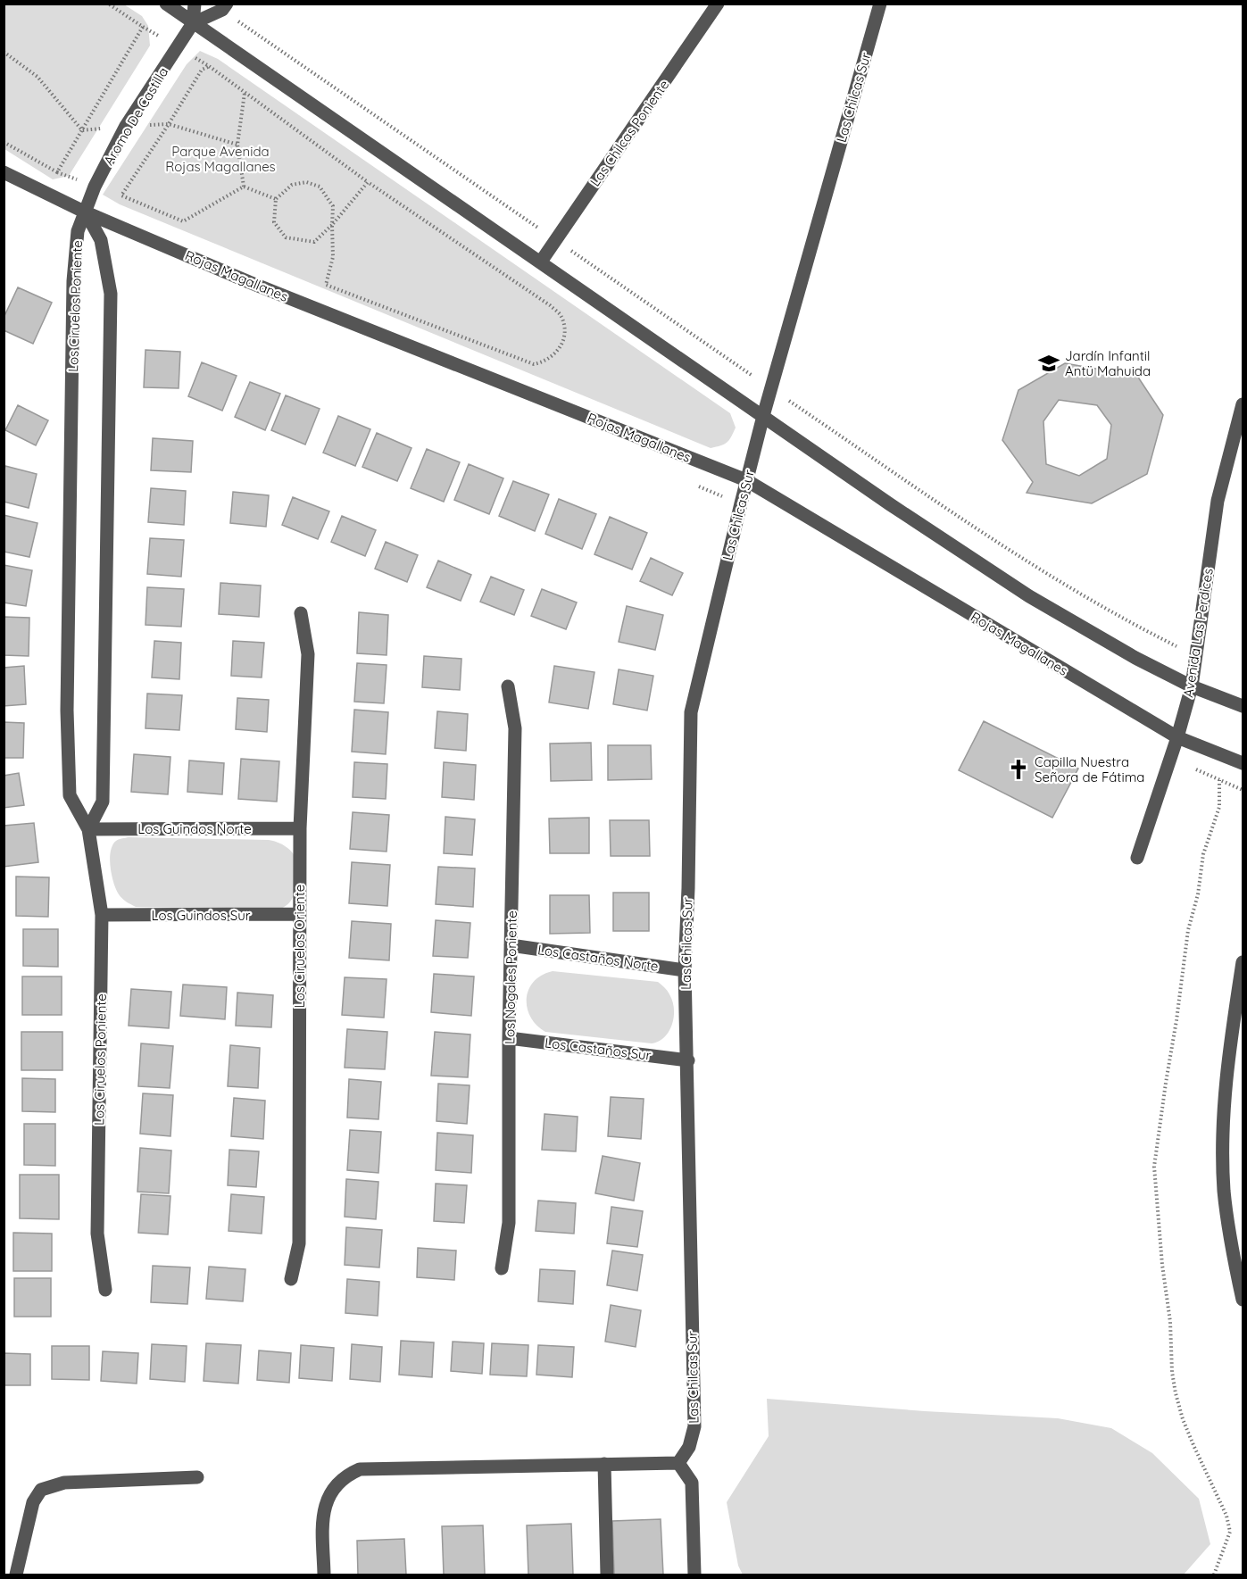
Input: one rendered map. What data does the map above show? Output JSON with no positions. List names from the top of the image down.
{
  "streets": {
    "street": [
      "Las Chilcas Sur",
      "Aromo De Castilla",
      "Las Chilcas Poniente",
      "Rojas Magallanes",
      "Los Ciruelos Poniente",
      "Avenida Las Perdices",
      "Los Guindos Norte",
      "Los Guindos Sur",
      "Los Ciruelos Oriente",
      "Los Castaños Norte",
      "Los Nogales Poniente",
      "Los Castaños Sur"
    ]
  },
  "crossings": [
    ["Las Chilcas Sur", "Rojas Magallanes"],
    ["Las Chilcas Sur", "Los Castaños Norte"],
    ["Las Chilcas Sur", "Los Castaños Sur"],
    ["Aromo De Castilla", "Rojas Magallanes"],
    ["Aromo De Castilla", "Los Ciruelos Poniente"],
    ["Rojas Magallanes", "Los Ciruelos Poniente"],
    ["Rojas Magallanes", "Avenida Las Perdices"],
    ["Los Ciruelos Poniente", "Los Guindos Norte"],
    ["Los Ciruelos Poniente", "Los Guindos Sur"],
    ["Los Guindos Norte", "Los Ciruelos Oriente"],
    ["Los Guindos Sur", "Los Ciruelos Oriente"],
    ["Los Castaños Norte", "Los Nogales Poniente"],
    ["Los Nogales Poniente", "Los Castaños Sur"]
  ],
  "parks": ["Parque Avenida Rojas Magallanes"],
  "places": {
    "school or university": ["Jardín Infantil Antü Mahuida"],
    "church": ["Capilla Nuestra Señora de Fátima"]
  }
}
